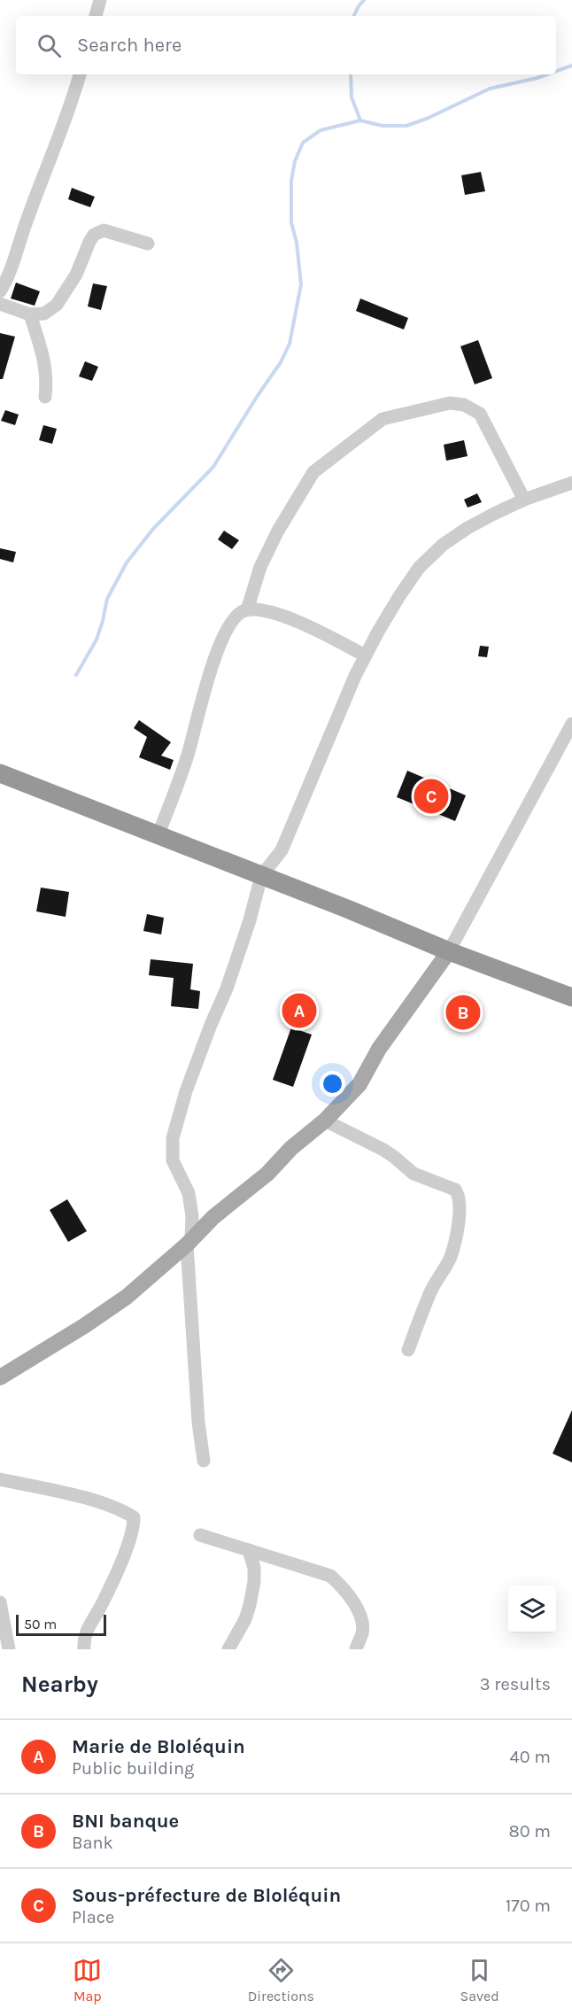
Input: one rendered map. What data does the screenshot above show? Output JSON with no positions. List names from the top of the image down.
{
  "scale_bar": "50 m",
  "page": {
    "search": "Search here",
    "pins": ["C", "A", "B"],
    "scale": "50 m",
    "heading": ["Nearby", "3 results"],
    "list": [
      {
        "mark": "A",
        "name": "Marie de Bloléquin",
        "note": "Public building",
        "value": "40 m"
      },
      {
        "mark": "B",
        "name": "BNI banque",
        "note": "Bank",
        "value": "80 m"
      },
      {
        "mark": "C",
        "name": "Sous-préfecture de Bloléquin",
        "note": "Place",
        "value": "170 m"
      }
    ],
    "nav": ["Map", "Directions", "Saved"]
  }
}
